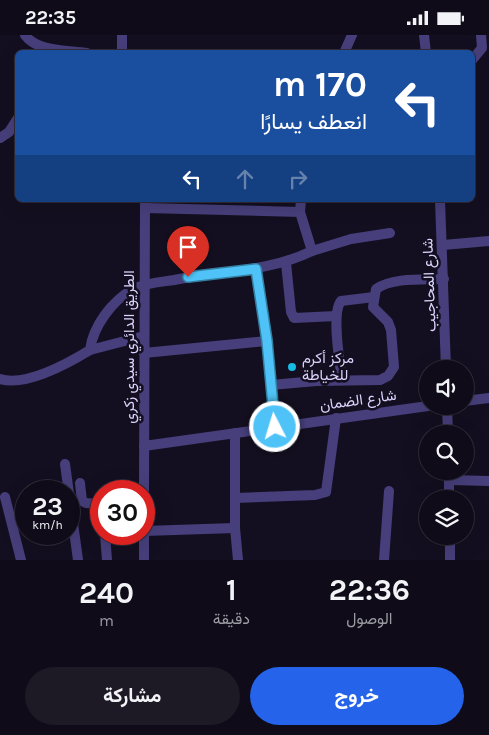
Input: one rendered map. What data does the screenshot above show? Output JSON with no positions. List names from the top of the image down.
{
  "streets": {
    "street": ["شارع المحاجيب", "الطريق الدائري سيدي زكري", "شارع الضمان"]
  },
  "crossings": [
    ["الطريق الدائري سيدي زكري", "شارع الضمان"]
  ],
  "places": ["مركز أكرم للخياطة"],
  "page": {
    "status": "22:35",
    "turn": ["170 m", "انعطف يسارًا"],
    "speed": "23 km/h",
    "limit": "30",
    "eta": [
      "22:36",
      "الوصول",
      "1",
      "دقيقة",
      "240",
      "m"
    ],
    "buttons": ["خروج", "مشاركة"]
  }
}
